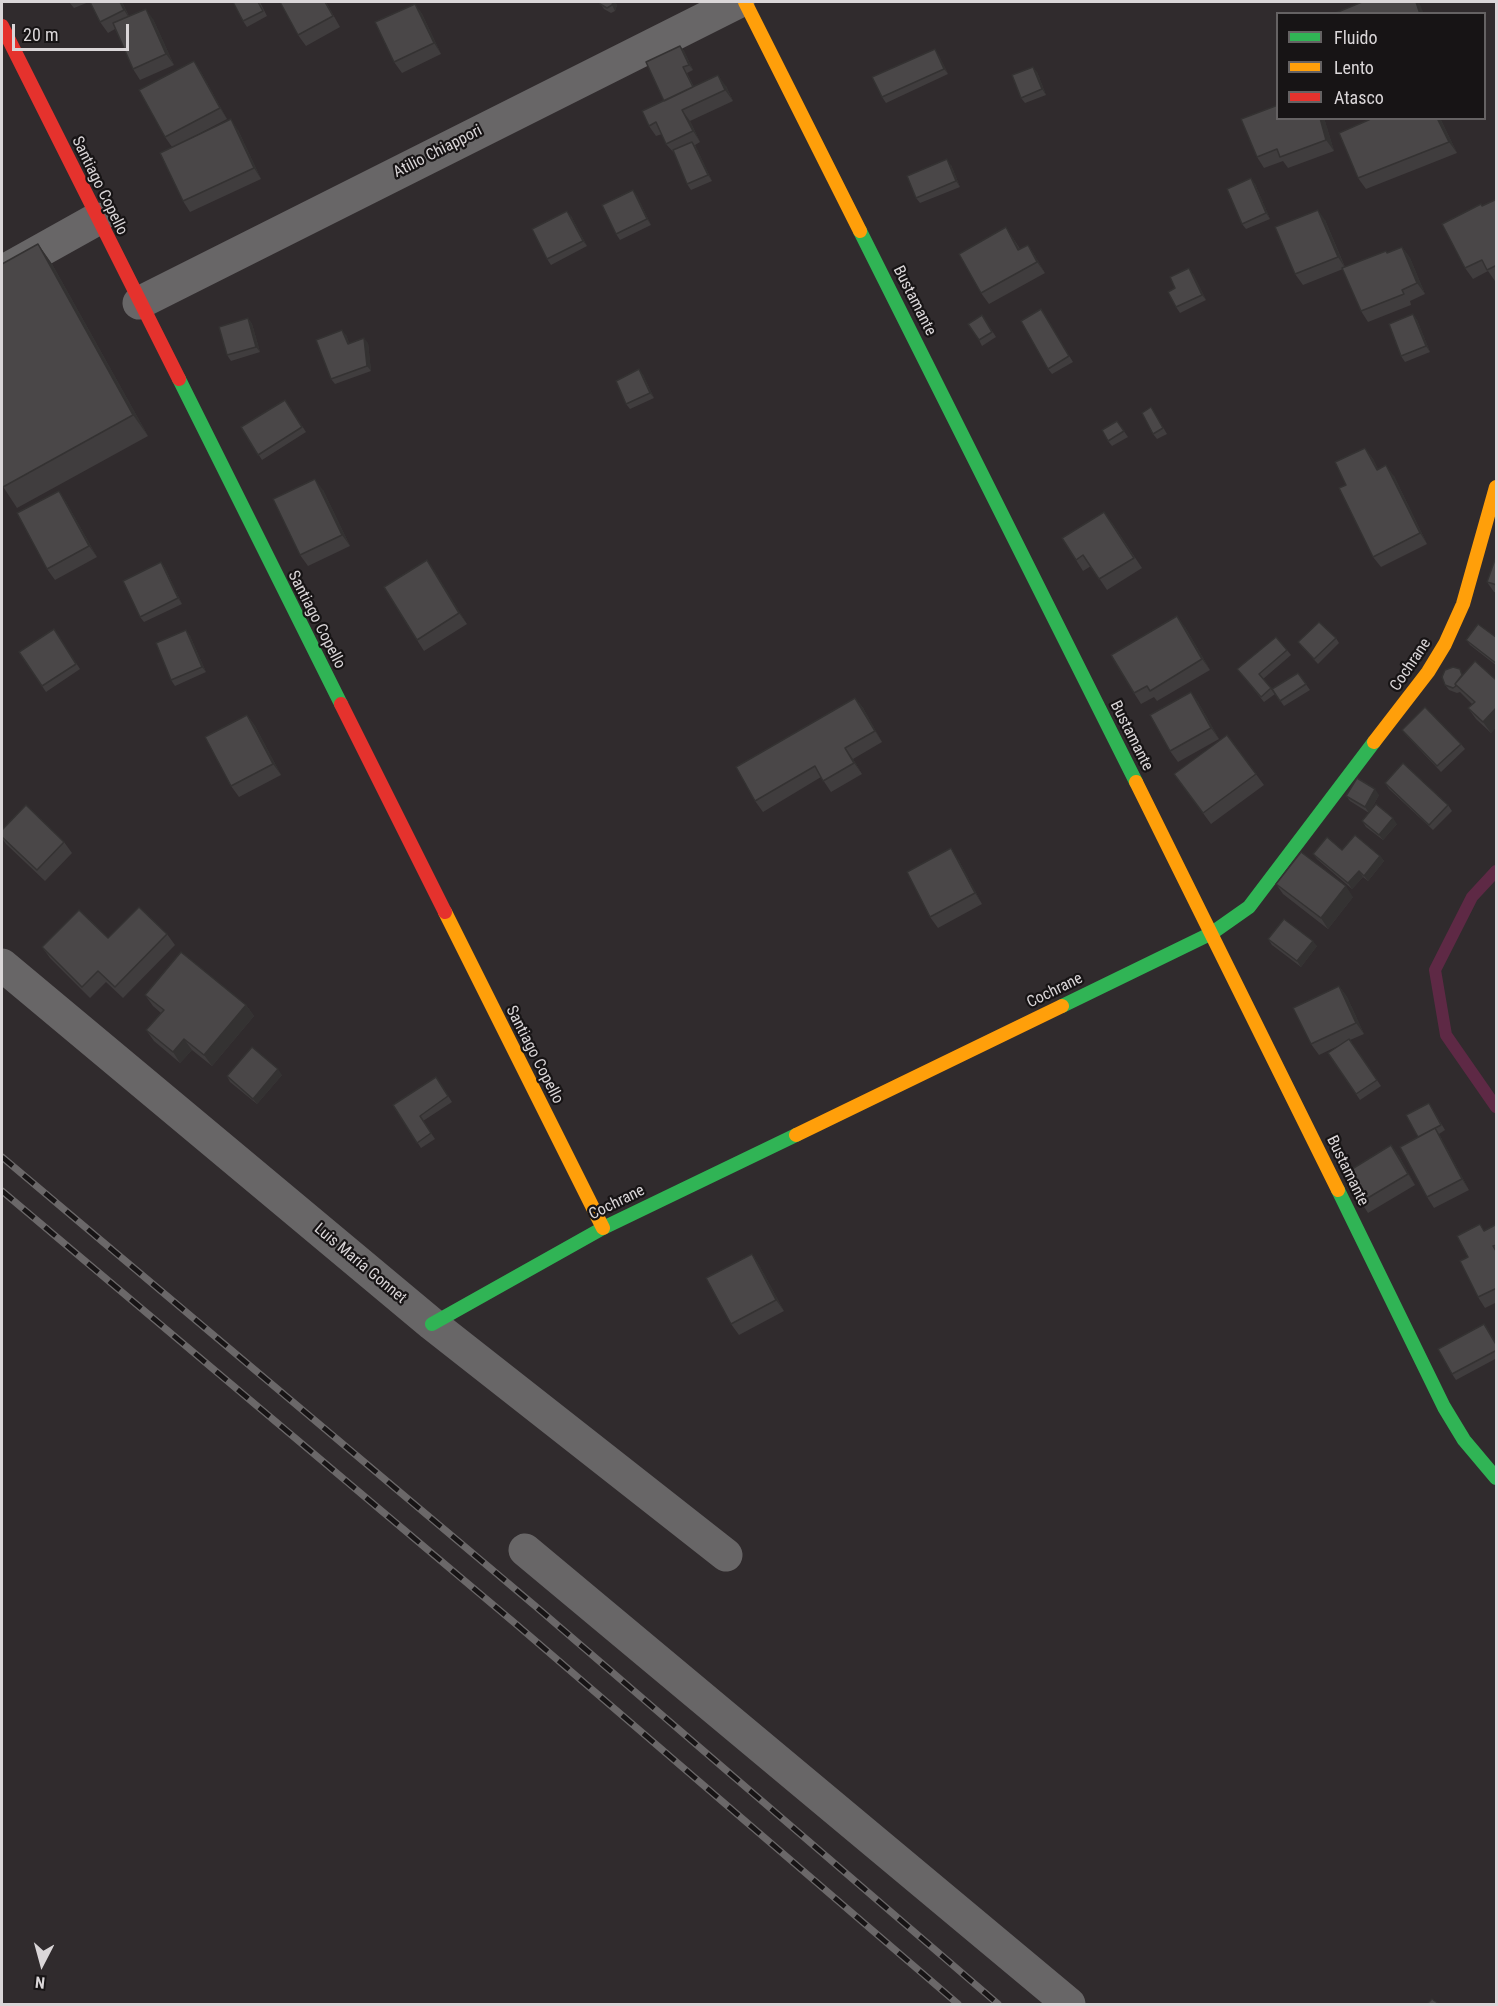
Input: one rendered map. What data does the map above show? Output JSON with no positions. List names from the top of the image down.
{
  "streets": {
    "street": [
      "Atilio Chiappori",
      "Santiago Copello",
      "Bustamante",
      "Cochrane",
      "Luis María Gonnet"
    ]
  },
  "crossings": [
    ["Atilio Chiappori", "Santiago Copello"],
    ["Santiago Copello", "Cochrane"],
    ["Bustamante", "Cochrane"],
    ["Cochrane", "Luis María Gonnet"]
  ],
  "legend": ["Fluido", "Lento", "Atasco"],
  "scale_bar": "20 m",
  "north": "bottom"
}
